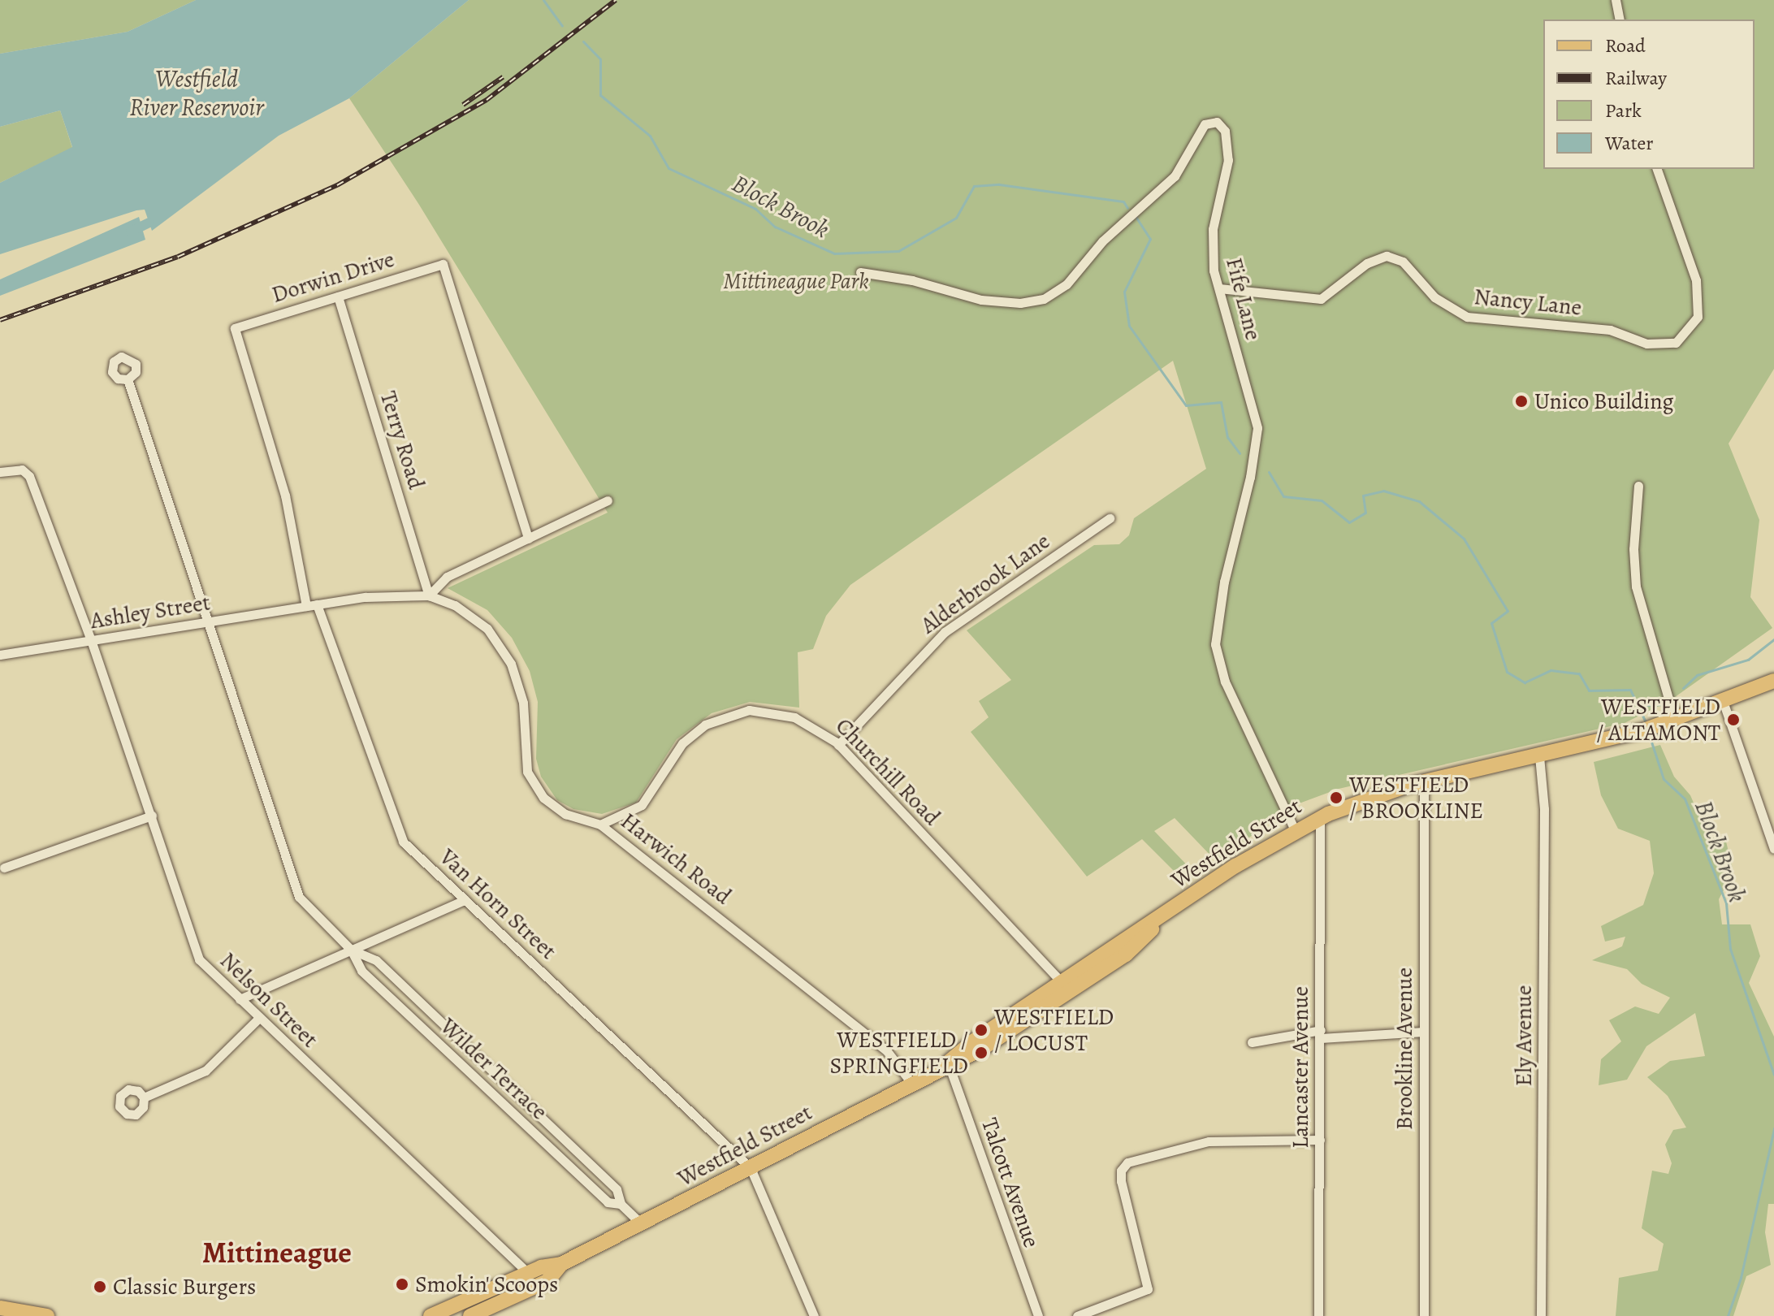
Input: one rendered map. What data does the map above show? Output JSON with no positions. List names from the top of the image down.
{
  "streets": {
    "main road": ["Westfield Street"],
    "street": [
      "Dorwin Drive",
      "Fife Lane",
      "Nancy Lane",
      "Terry Road",
      "Alderbrook Lane",
      "Ashley Street",
      "Churchill Road",
      "Harwich Road",
      "Van Horn Street",
      "Nelson Street",
      "Ely Avenue",
      "Brookline Avenue",
      "Lancaster Avenue",
      "Wilder Terrace",
      "Talcott Avenue"
    ]
  },
  "crossings": [
    ["Dorwin Drive", "Terry Road"],
    ["Dorwin Drive", "Ashley Street"],
    ["Dorwin Drive", "Harwich Road"],
    ["Fife Lane", "Nancy Lane"],
    ["Fife Lane", "Westfield Street"],
    ["Terry Road", "Harwich Road"],
    ["Alderbrook Lane", "Churchill Road"],
    ["Ashley Street", "Harwich Road"],
    ["Ashley Street", "Nelson Street"],
    ["Ashley Street", "Wilder Terrace"],
    ["Churchill Road", "Westfield Street"],
    ["Churchill Road", "Harwich Road"],
    ["Westfield Street", "Harwich Road"],
    ["Westfield Street", "Van Horn Street"],
    ["Westfield Street", "Nelson Street"],
    ["Westfield Street", "Ely Avenue"],
    ["Westfield Street", "Brookline Avenue"],
    ["Westfield Street", "Lancaster Avenue"],
    ["Westfield Street", "Wilder Terrace"],
    ["Westfield Street", "Talcott Avenue"],
    ["Harwich Road", "Van Horn Street"]
  ],
  "districts": ["Mittineague"],
  "water": ["Westfield River Reservoir", "Block Brook"],
  "parks": ["Mittineague Park"],
  "places": [
    "Unico Building",
    "WESTFIELD / ALTAMONT",
    "WESTFIELD / BROOKLINE",
    "WESTFIELD / LOCUST",
    "WESTFIELD / SPRINGFIELD",
    "Smokin' Scoops",
    "Classic Burgers"
  ],
  "legend": [
    "Road",
    "Railway",
    "Park",
    "Water"
  ]
}
